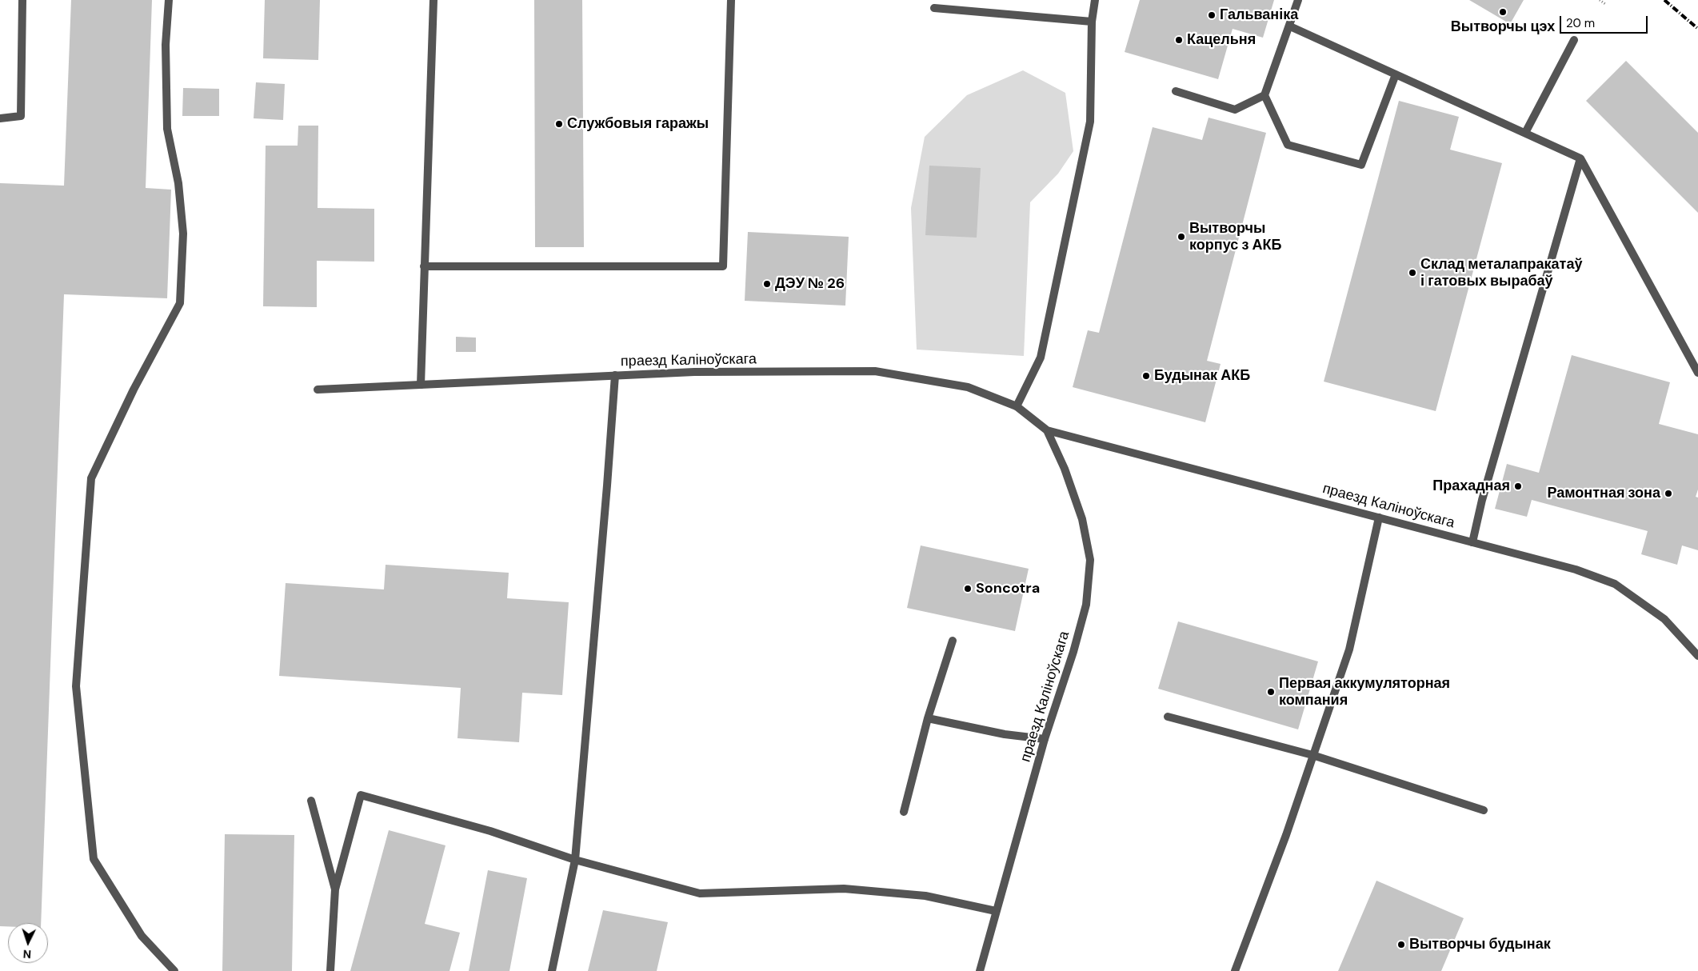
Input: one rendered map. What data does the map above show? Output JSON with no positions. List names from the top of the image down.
{
  "streets": {
    "street": ["праезд Каліноўскага"]
  },
  "places": [
    "Вытворчы цэх",
    "Гальваніка",
    "Кацельня",
    "Службовыя гаражы",
    "Вытворчы корпус з АКБ",
    "Склад металапракатаў і гатовых вырабаў",
    "ДЭУ № 26",
    "Будынак АКБ",
    "Прахадная",
    "Рамонтная зона",
    "Soncotra",
    "Первая аккумуляторная компания",
    "Вытворчы будынак"
  ],
  "scale_bar": "20 m",
  "north": "bottom"
}
